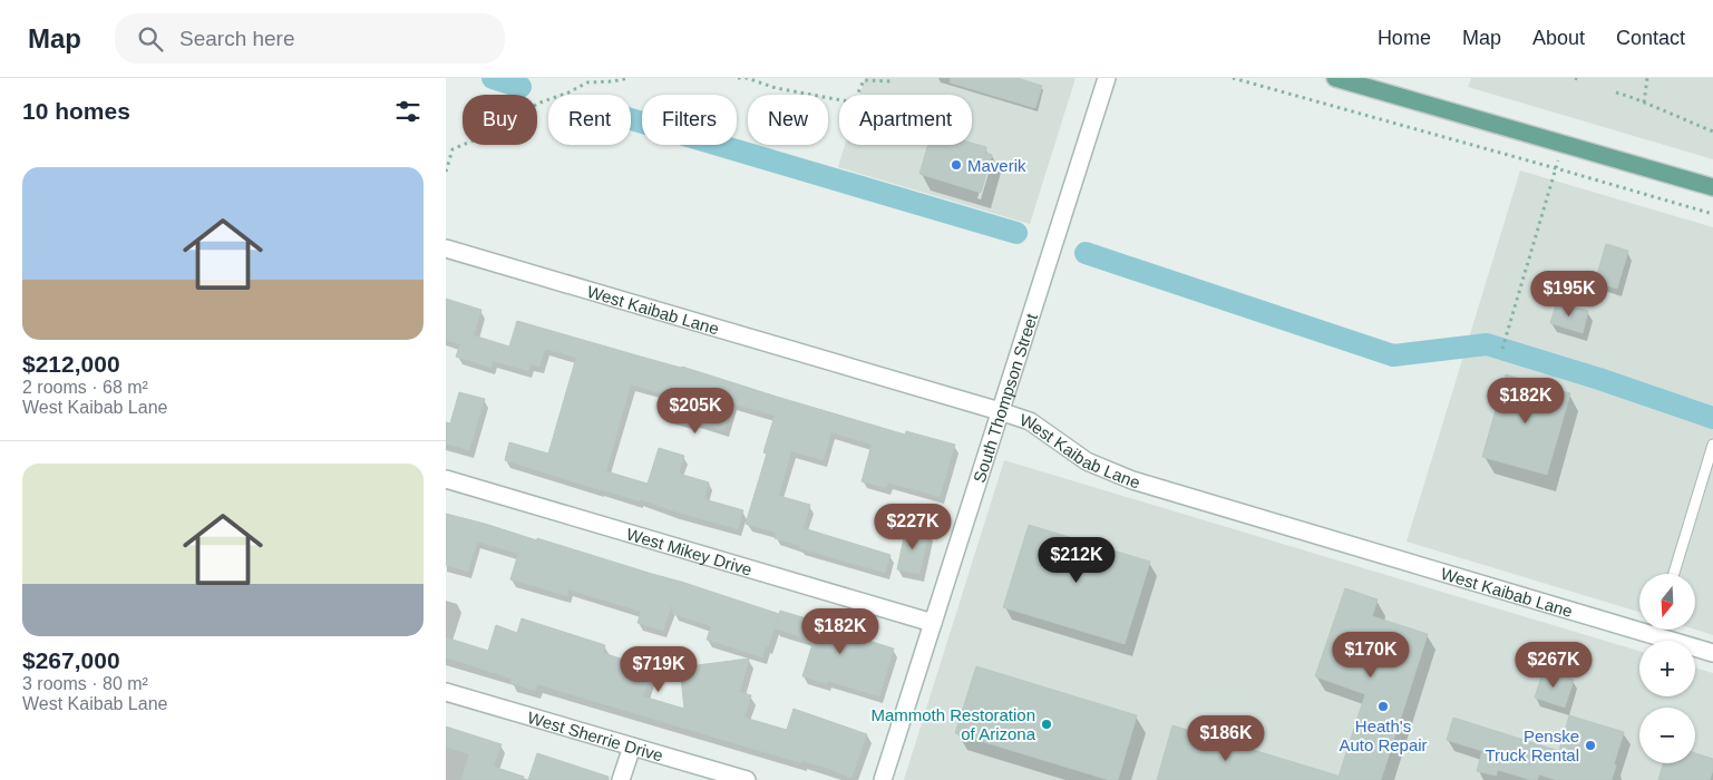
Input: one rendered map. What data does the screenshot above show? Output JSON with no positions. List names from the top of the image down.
{
  "streets": {
    "street": [
      "West Kaibab Lane",
      "South Thompson Street",
      "West Mikey Drive",
      "West Sherrie Drive"
    ]
  },
  "crossings": [
    ["West Kaibab Lane", "South Thompson Street"],
    ["South Thompson Street", "West Mikey Drive"]
  ],
  "places": [
    "Maverik",
    "Heath's Auto Repair",
    "Mammoth Restoration of Arizona",
    "Penske Truck Rental"
  ],
  "north": "bottom",
  "page": {
    "header": "Map",
    "search": "Search here",
    "nav": [
      "Home",
      "Map",
      "About",
      "Contact"
    ],
    "heading": "10 homes",
    "chip": [
      "Buy",
      "Rent",
      "Filters",
      "New",
      "Apartment"
    ],
    "list": [
      {
        "name": "$212,000",
        "note": "2 rooms · 68 m² · West Kaibab Lane"
      },
      {
        "name": "$267,000",
        "note": "3 rooms · 80 m² · West Kaibab Lane"
      }
    ],
    "price": [
      "$195K",
      "$182K",
      "$205K",
      "$227K",
      "$212K",
      "$182K",
      "$170K",
      "$267K",
      "$719K",
      "$186K"
    ],
    "map_buttons": ["+", "−"]
  }
}
